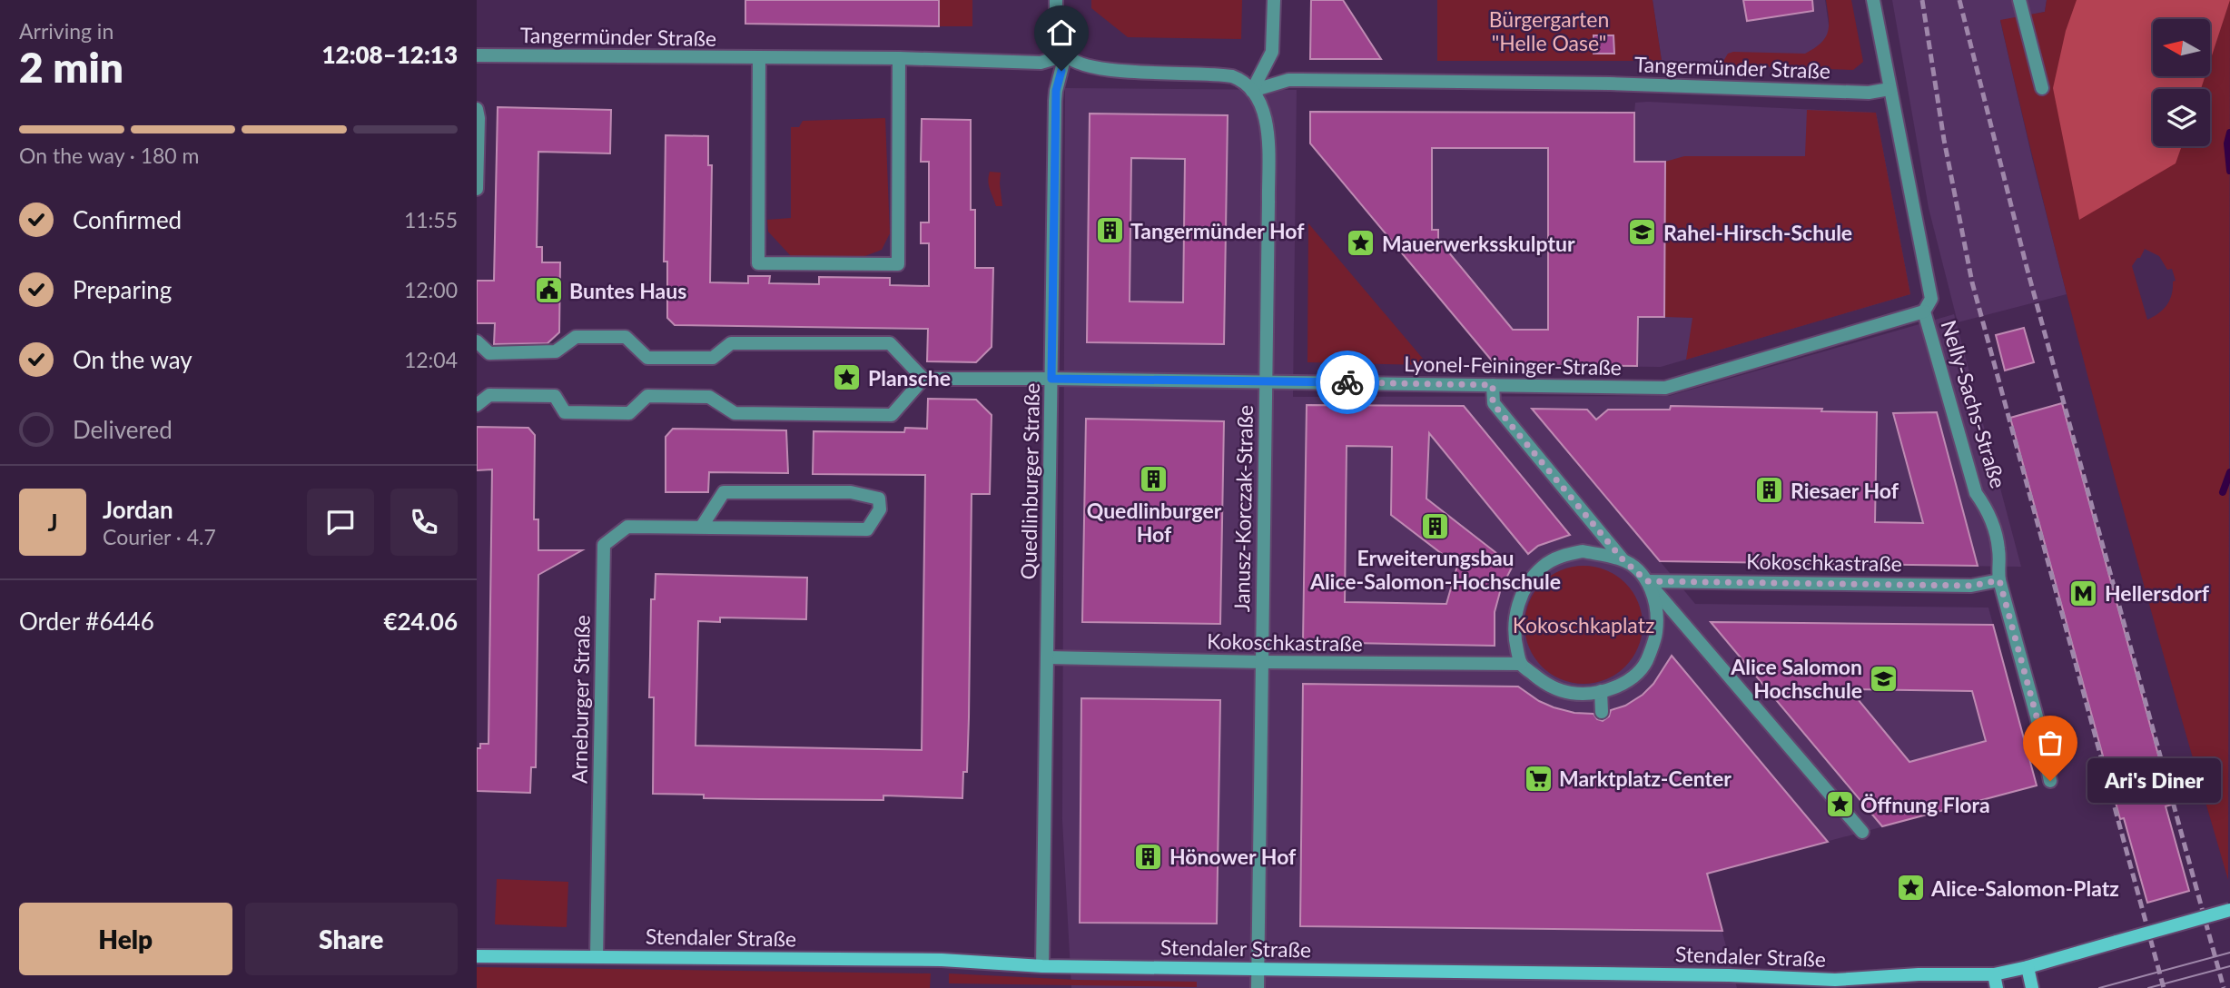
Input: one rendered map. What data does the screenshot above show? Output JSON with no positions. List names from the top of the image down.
{
  "streets": {
    "main road": ["Stendaler Straße"],
    "street": [
      "Tangermünder Straße",
      "Lyonel-Feininger-Straße",
      "Nelly-Sachs-Straße",
      "Quedlinburger Straße",
      "Janusz-Korczak-Straße",
      "Kokoschkastraße",
      "Arneburger Straße"
    ]
  },
  "crossings": [
    ["Tangermünder Straße", "Nelly-Sachs-Straße"],
    ["Tangermünder Straße", "Quedlinburger Straße"],
    ["Tangermünder Straße", "Janusz-Korczak-Straße"],
    ["Lyonel-Feininger-Straße", "Nelly-Sachs-Straße"],
    ["Lyonel-Feininger-Straße", "Quedlinburger Straße"],
    ["Lyonel-Feininger-Straße", "Janusz-Korczak-Straße"],
    ["Nelly-Sachs-Straße", "Kokoschkastraße"],
    ["Quedlinburger Straße", "Kokoschkastraße"],
    ["Quedlinburger Straße", "Stendaler Straße"],
    ["Janusz-Korczak-Straße", "Kokoschkastraße"],
    ["Janusz-Korczak-Straße", "Stendaler Straße"],
    ["Arneburger Straße", "Stendaler Straße"]
  ],
  "parks": ["Bürgergarten \"Helle Oase\"", "Kokoschkaplatz"],
  "places": {
    "building": [
      "Tangermünder Hof",
      "Quedlinburger Hof",
      "Riesaer Hof",
      "Erweiterungsbau Alice-Salomon-Hochschule",
      "Hönower Hof"
    ],
    "school or university": ["Rahel-Hirsch-Schule", "Alice Salomon Hochschule"],
    "place": [
      "Mauerwerksskulptur",
      "Plansche",
      "Öffnung Flora",
      "Alice-Salomon-Platz"
    ],
    "public building": ["Buntes Haus"],
    "metro station": ["Hellersdorf"],
    "supermarket": ["Marktplatz-Center"],
    "other": ["Ari's Diner"]
  },
  "north": "left",
  "page": {
    "heading": ["2 min", "Arriving in", "12:08–12:13"],
    "panel": [
      "Jordan",
      "Courier · 4.7",
      "Order #6446",
      "€24.06"
    ],
    "bar": "On the way · 180 m",
    "list": [
      ["Confirmed", "11:55"],
      ["Preparing", "12:00"],
      ["On the way", "12:04"],
      "Delivered"
    ],
    "round": "J",
    "bubble": "Ari's Diner",
    "buttons": ["Help", "Share"]
  }
}
